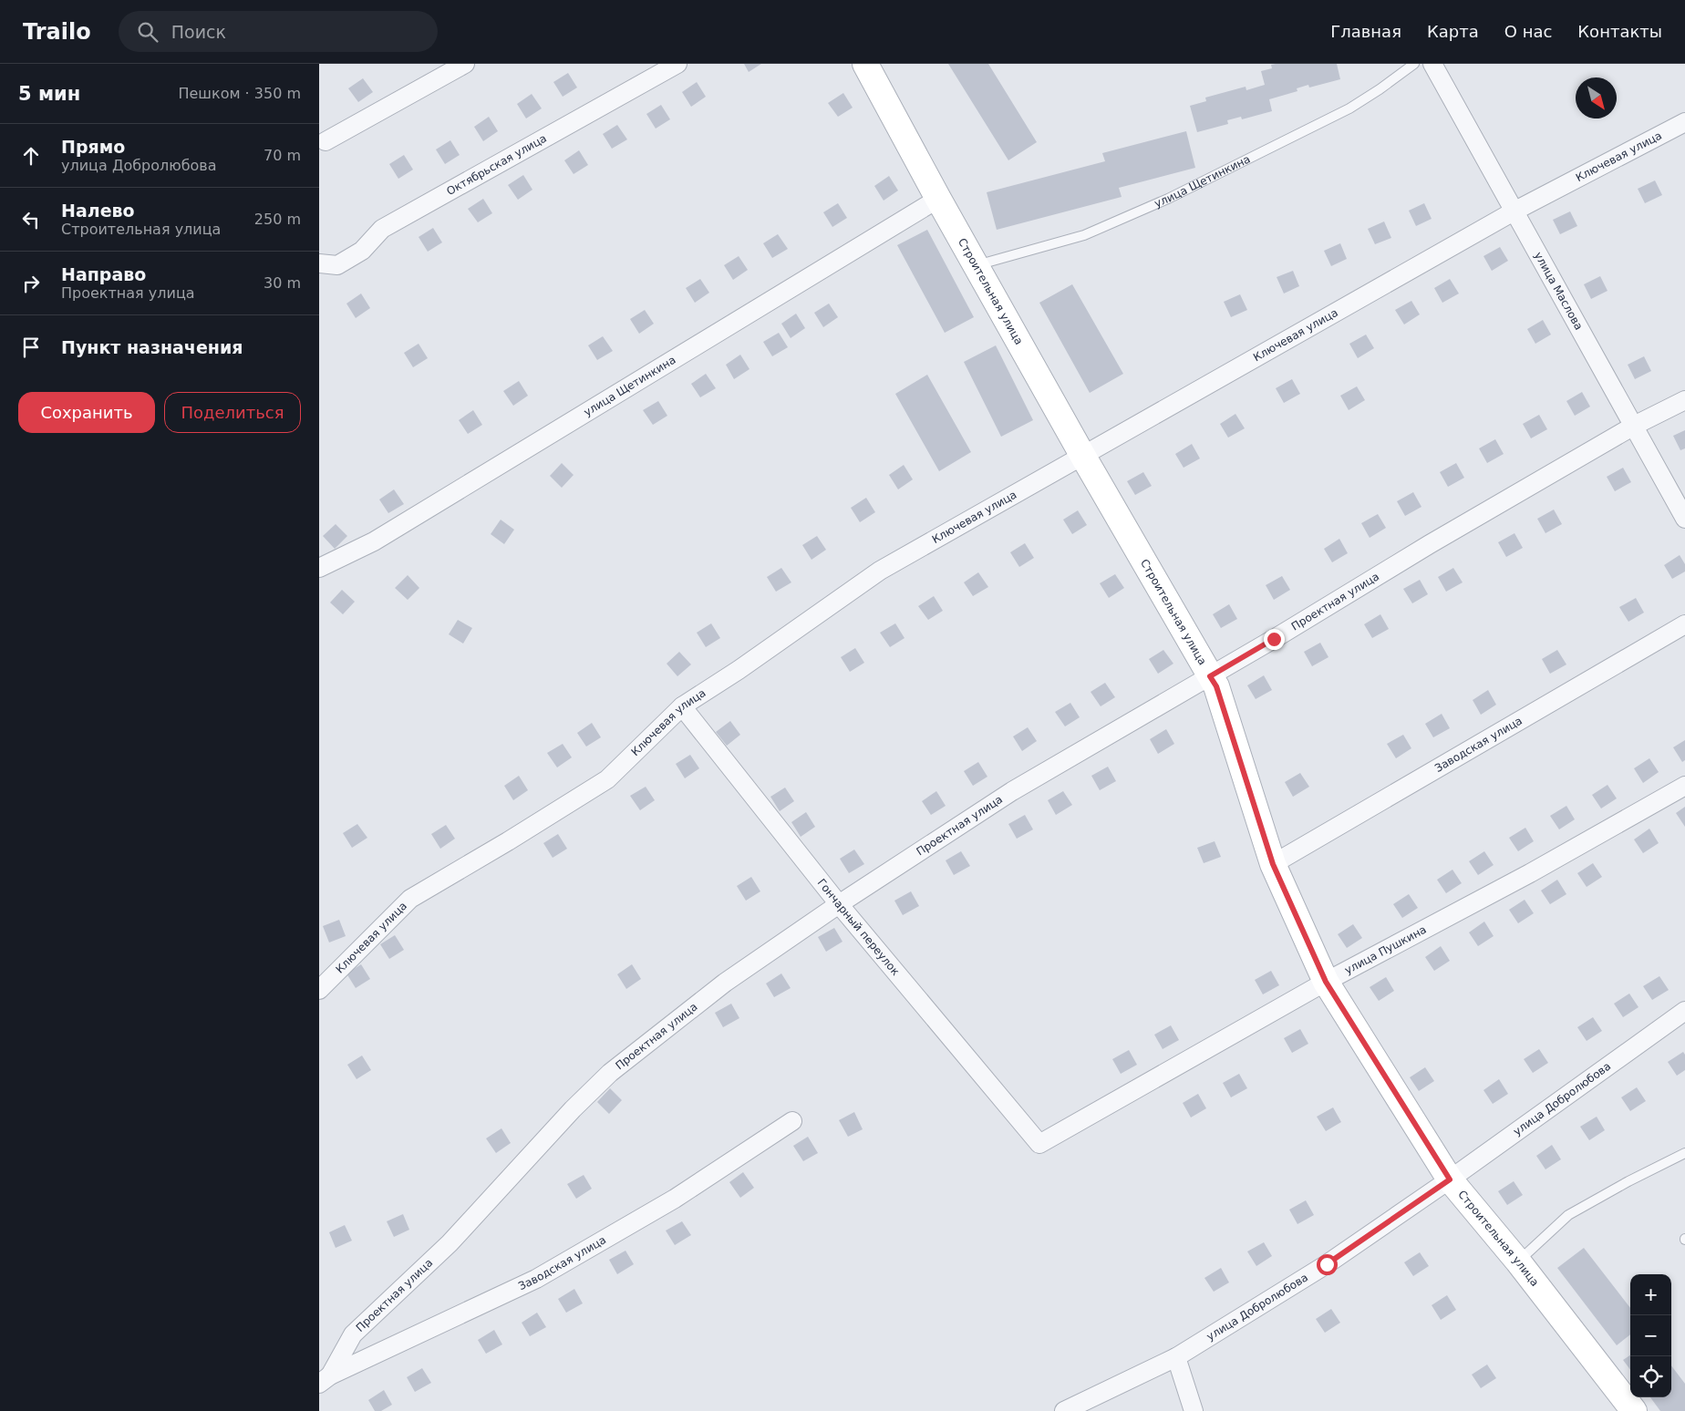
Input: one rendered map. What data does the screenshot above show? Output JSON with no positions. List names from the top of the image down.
{
  "streets": {
    "street": [
      "Ключевая улица",
      "Октябрьская улица",
      "улица Щетинкина",
      "Строительная улица",
      "улица Маслова",
      "Проектная улица",
      "Заводская улица",
      "Гончарный переулок",
      "улица Пушкина",
      "улица Добролюбова"
    ]
  },
  "crossings": [
    ["Ключевая улица", "Строительная улица"],
    ["Ключевая улица", "улица Маслова"],
    ["Ключевая улица", "Гончарный переулок"],
    ["улица Щетинкина", "Строительная улица"],
    ["Строительная улица", "Проектная улица"],
    ["Строительная улица", "Заводская улица"],
    ["Строительная улица", "улица Пушкина"],
    ["Строительная улица", "улица Добролюбова"],
    ["улица Маслова", "Проектная улица"],
    ["Проектная улица", "Заводская улица"],
    ["Проектная улица", "Гончарный переулок"],
    ["Гончарный переулок", "улица Пушкина"]
  ],
  "north": "bottom right",
  "page": {
    "header": "Trailo",
    "search": "Поиск",
    "nav": [
      "Главная",
      "Карта",
      "О нас",
      "Контакты"
    ],
    "heading": ["5 мин", "Пешком · 350 m"],
    "list": [
      ["Прямо", "улица Добролюбова", "70 m"],
      ["Налево", "Строительная улица", "250 m"],
      ["Направо", "Проектная улица", "30 m"],
      "Пункт назначения"
    ],
    "buttons": ["Сохранить", "Поделиться"],
    "map_buttons": ["+", "−"]
  }
}
